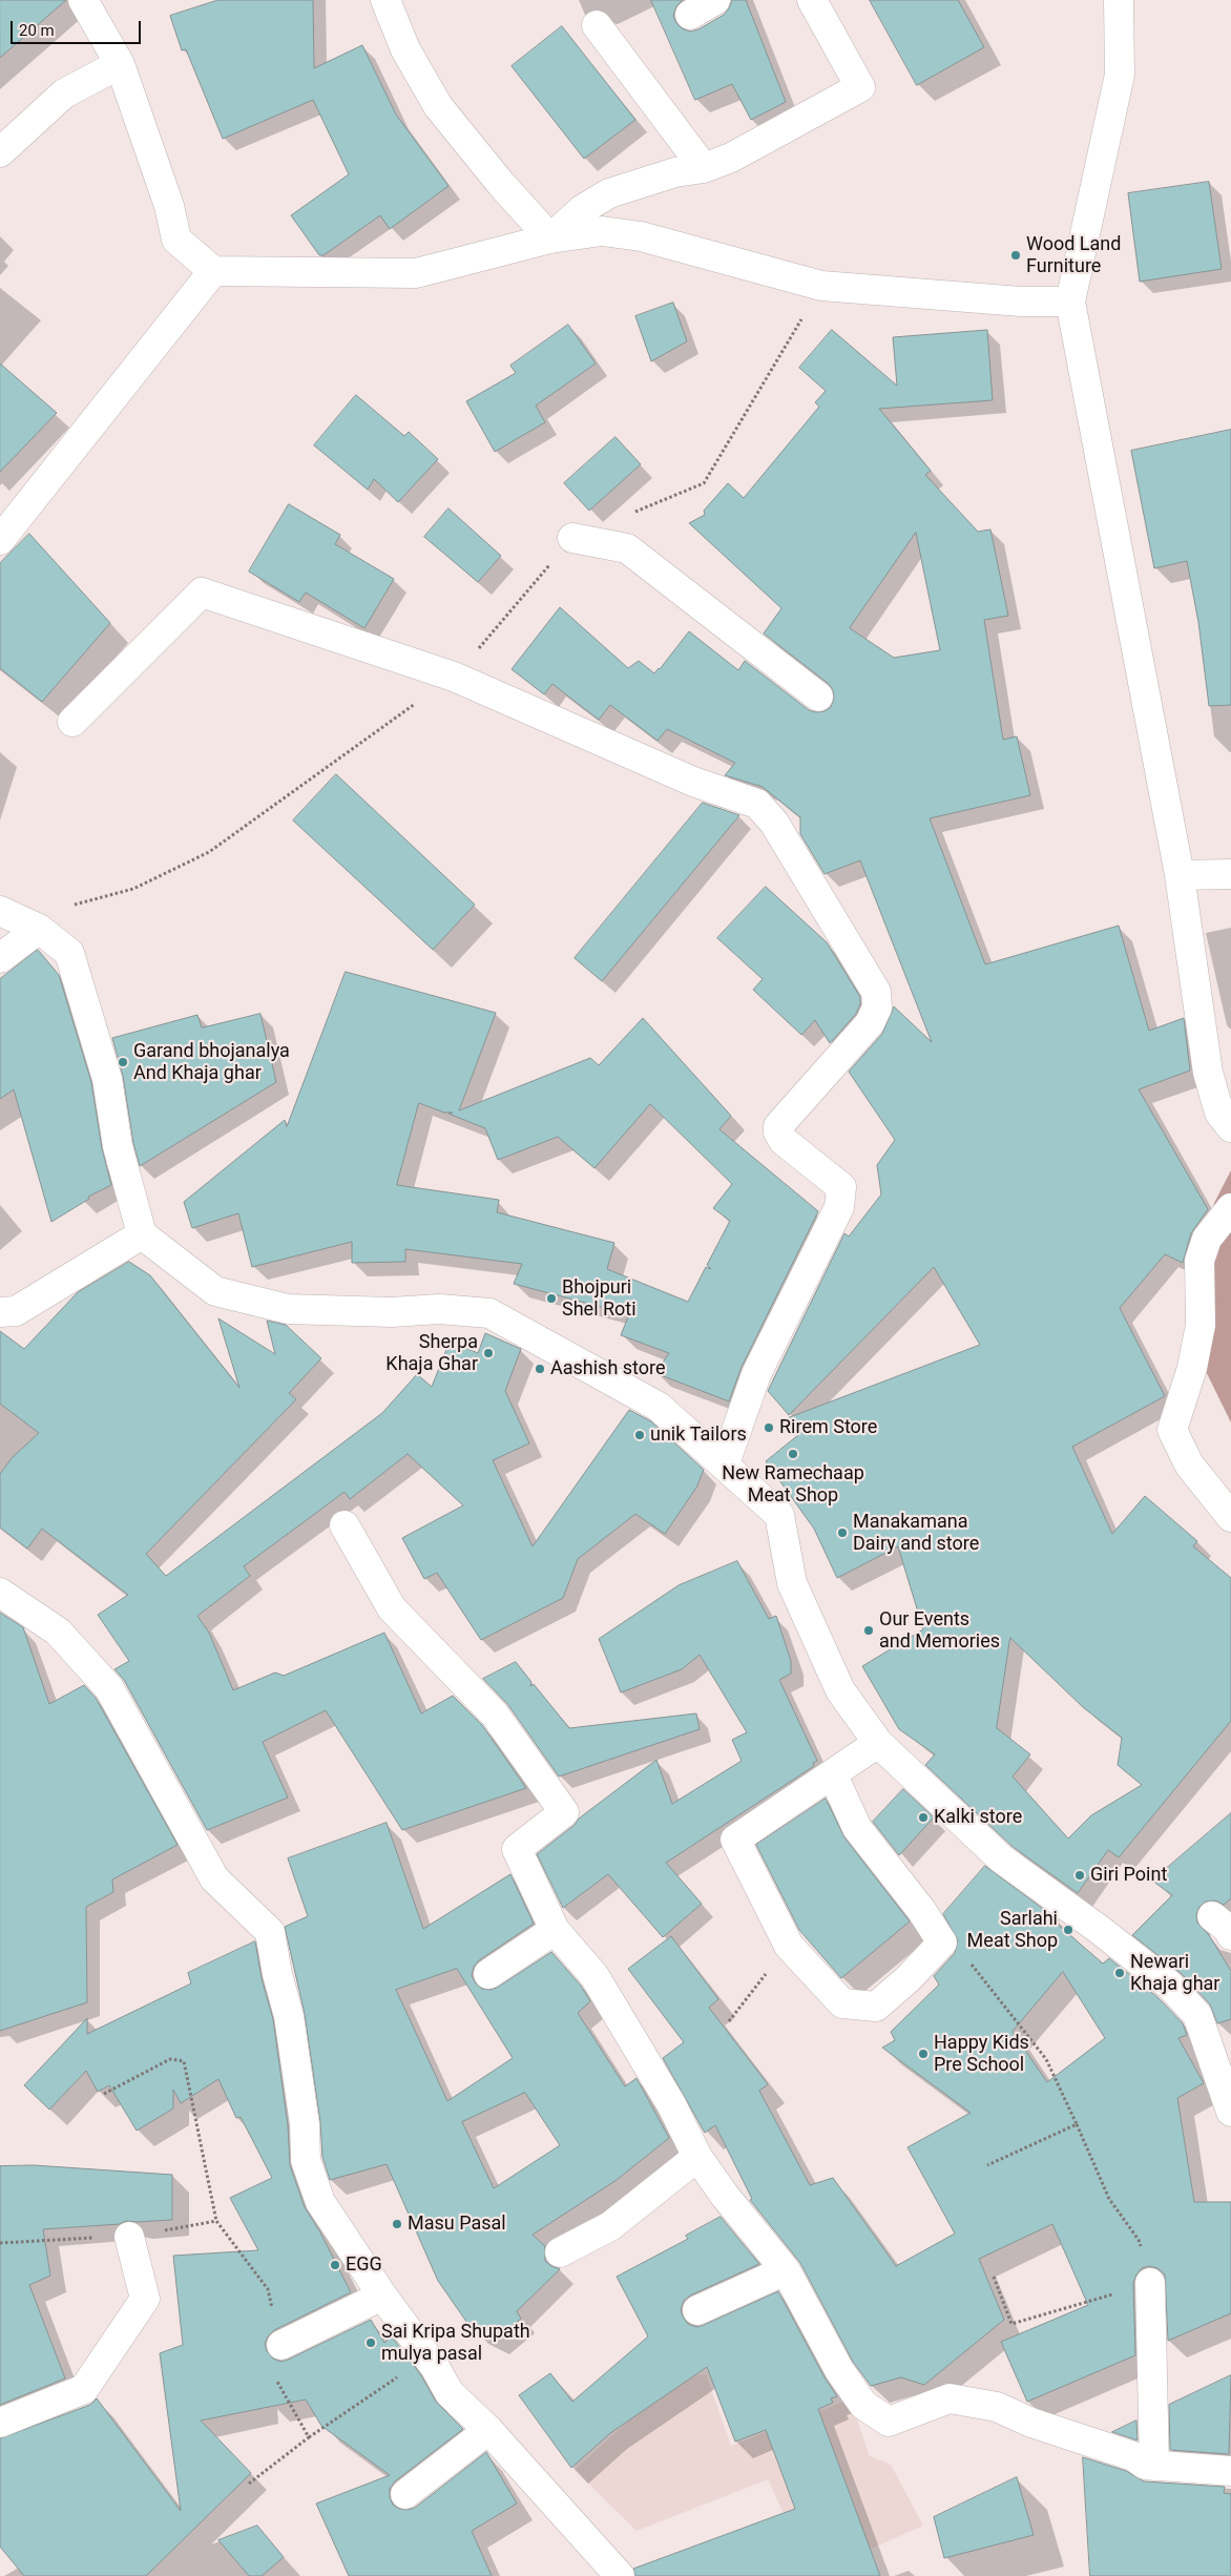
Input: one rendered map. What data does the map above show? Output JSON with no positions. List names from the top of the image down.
{
  "places": [
    "Wood Land Furniture",
    "Garand bhojanalya And Khaja ghar",
    "Bhojpuri Shel Roti",
    "Sherpa Khaja Ghar",
    "Aashish store",
    "Rirem Store",
    "unik Tailors",
    "New Ramechaap Meat Shop",
    "Manakamana Dairy and store",
    "Our Events and Memories",
    "Kalki store",
    "Giri Point",
    "Sarlahi Meat Shop",
    "Newari Khaja ghar",
    "Happy Kids Pre School",
    "Masu Pasal",
    "EGG",
    "Sai Kripa Shupath mulya pasal"
  ],
  "scale_bar": "20 m"
}
